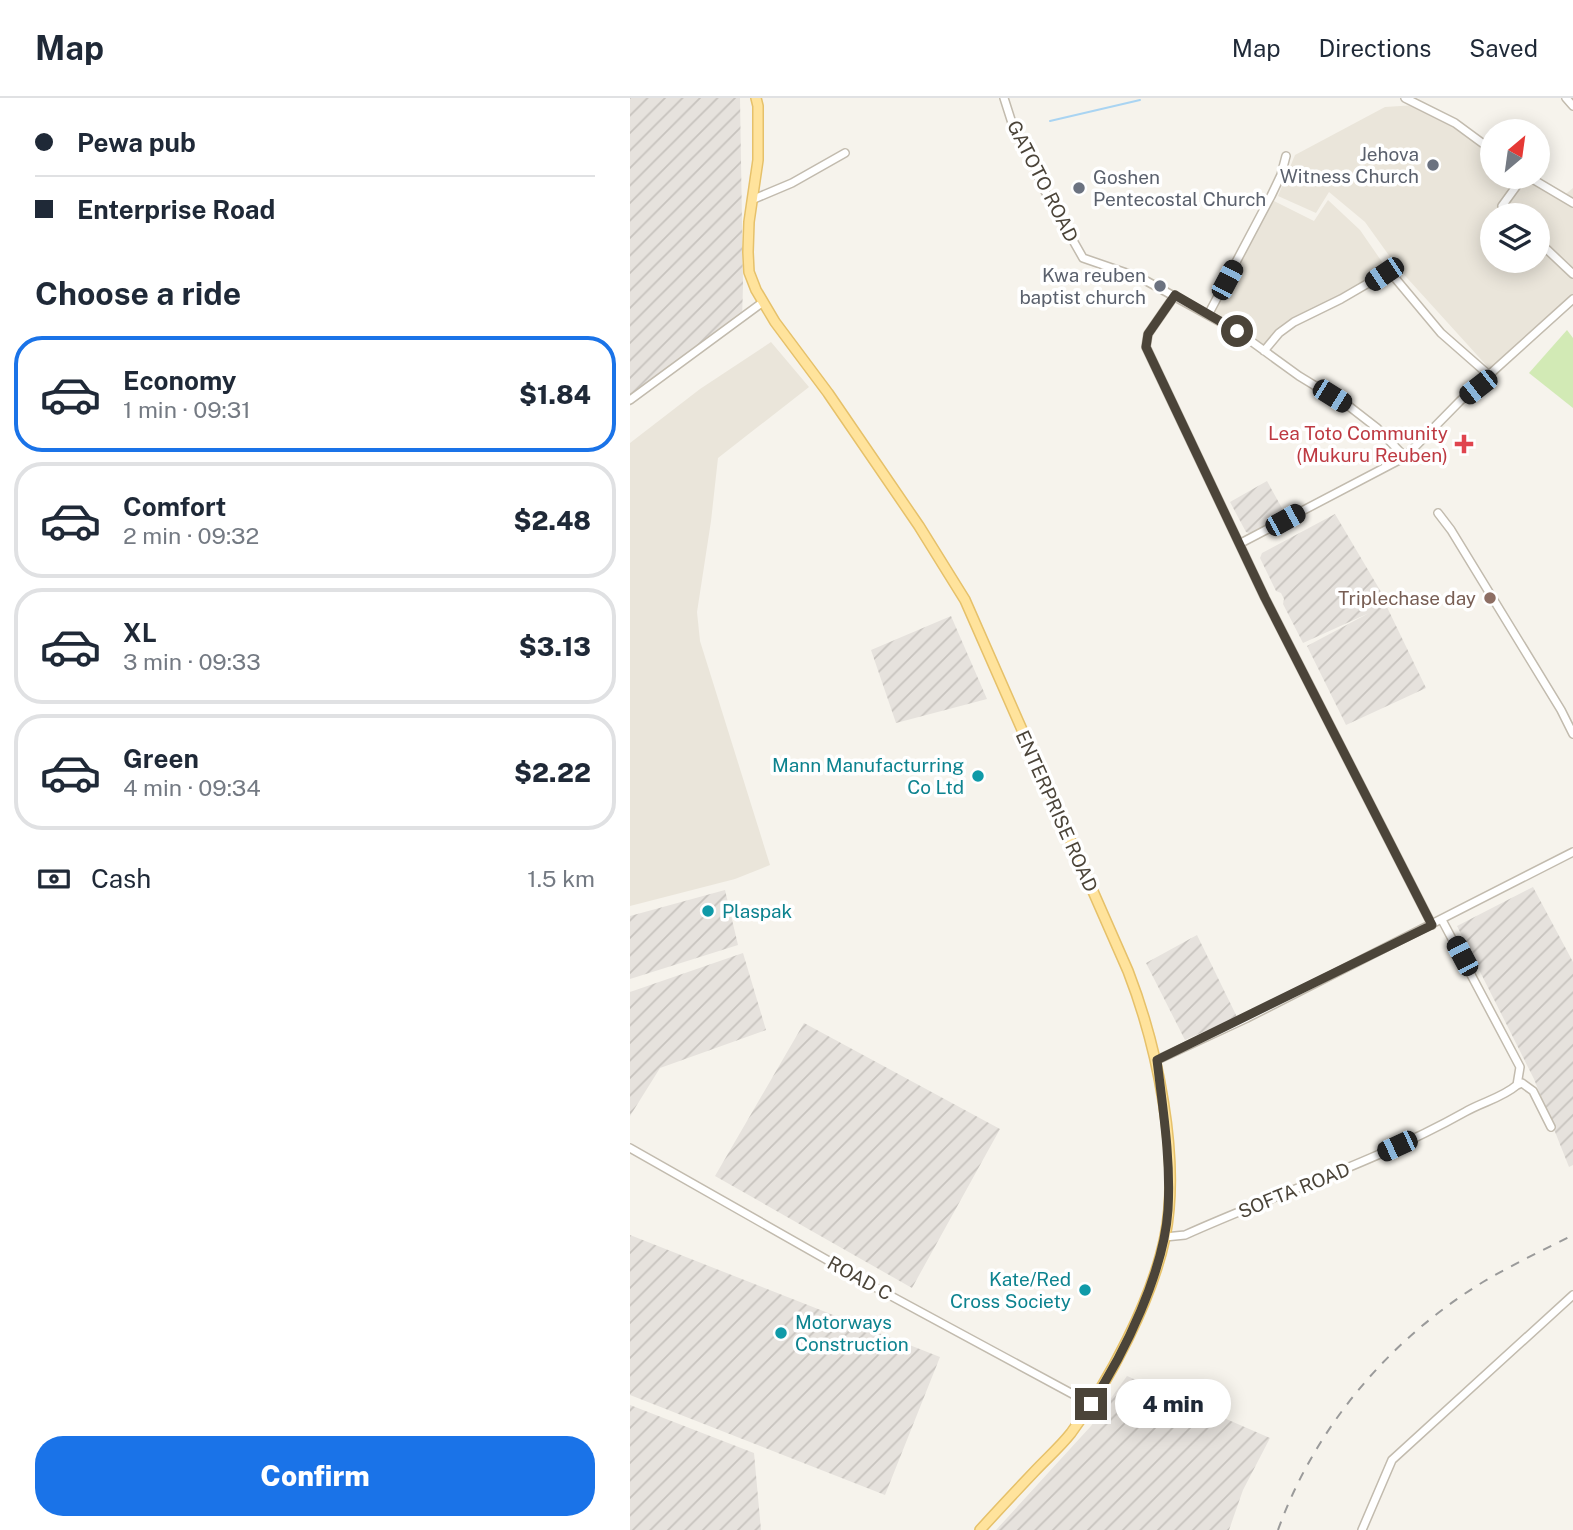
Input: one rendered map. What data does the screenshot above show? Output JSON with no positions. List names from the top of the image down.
{
  "streets": {
    "main road": ["ENTERPRISE ROAD"],
    "street": ["GATOTO ROAD", "SOFTA ROAD", "ROAD C"]
  },
  "crossings": [
    ["ENTERPRISE ROAD", "SOFTA ROAD"],
    ["ENTERPRISE ROAD", "ROAD C"]
  ],
  "places": {
    "other": [
      "Jehova Witness Church",
      "Goshen Pentecostal Church",
      "Kwa reuben baptist church",
      "Triplechase day",
      "Mann Manufacturring Co Ltd",
      "Plaspak",
      "Kate/Red Cross Society",
      "Motorways Construction"
    ],
    "health": ["Lea Toto Community (Mukuru Reuben)"]
  },
  "north": "top right",
  "page": {
    "header": "Map",
    "nav": ["Map", "Directions", "Saved"],
    "banner": ["Pewa pub", "Enterprise Road"],
    "heading": "Choose a ride",
    "list": [
      {
        "name": "Economy",
        "note": "1 min · 09:31",
        "value": "$1.84"
      },
      {
        "name": "Comfort",
        "note": "2 min · 09:32",
        "value": "$2.48"
      },
      {
        "name": "XL",
        "note": "3 min · 09:33",
        "value": "$3.13"
      },
      {
        "name": "Green",
        "note": "4 min · 09:34",
        "value": "$2.22"
      }
    ],
    "pay": ["Cash", "1.5 km"],
    "bubble": "4 min",
    "buttons": "Confirm"
  }
}
